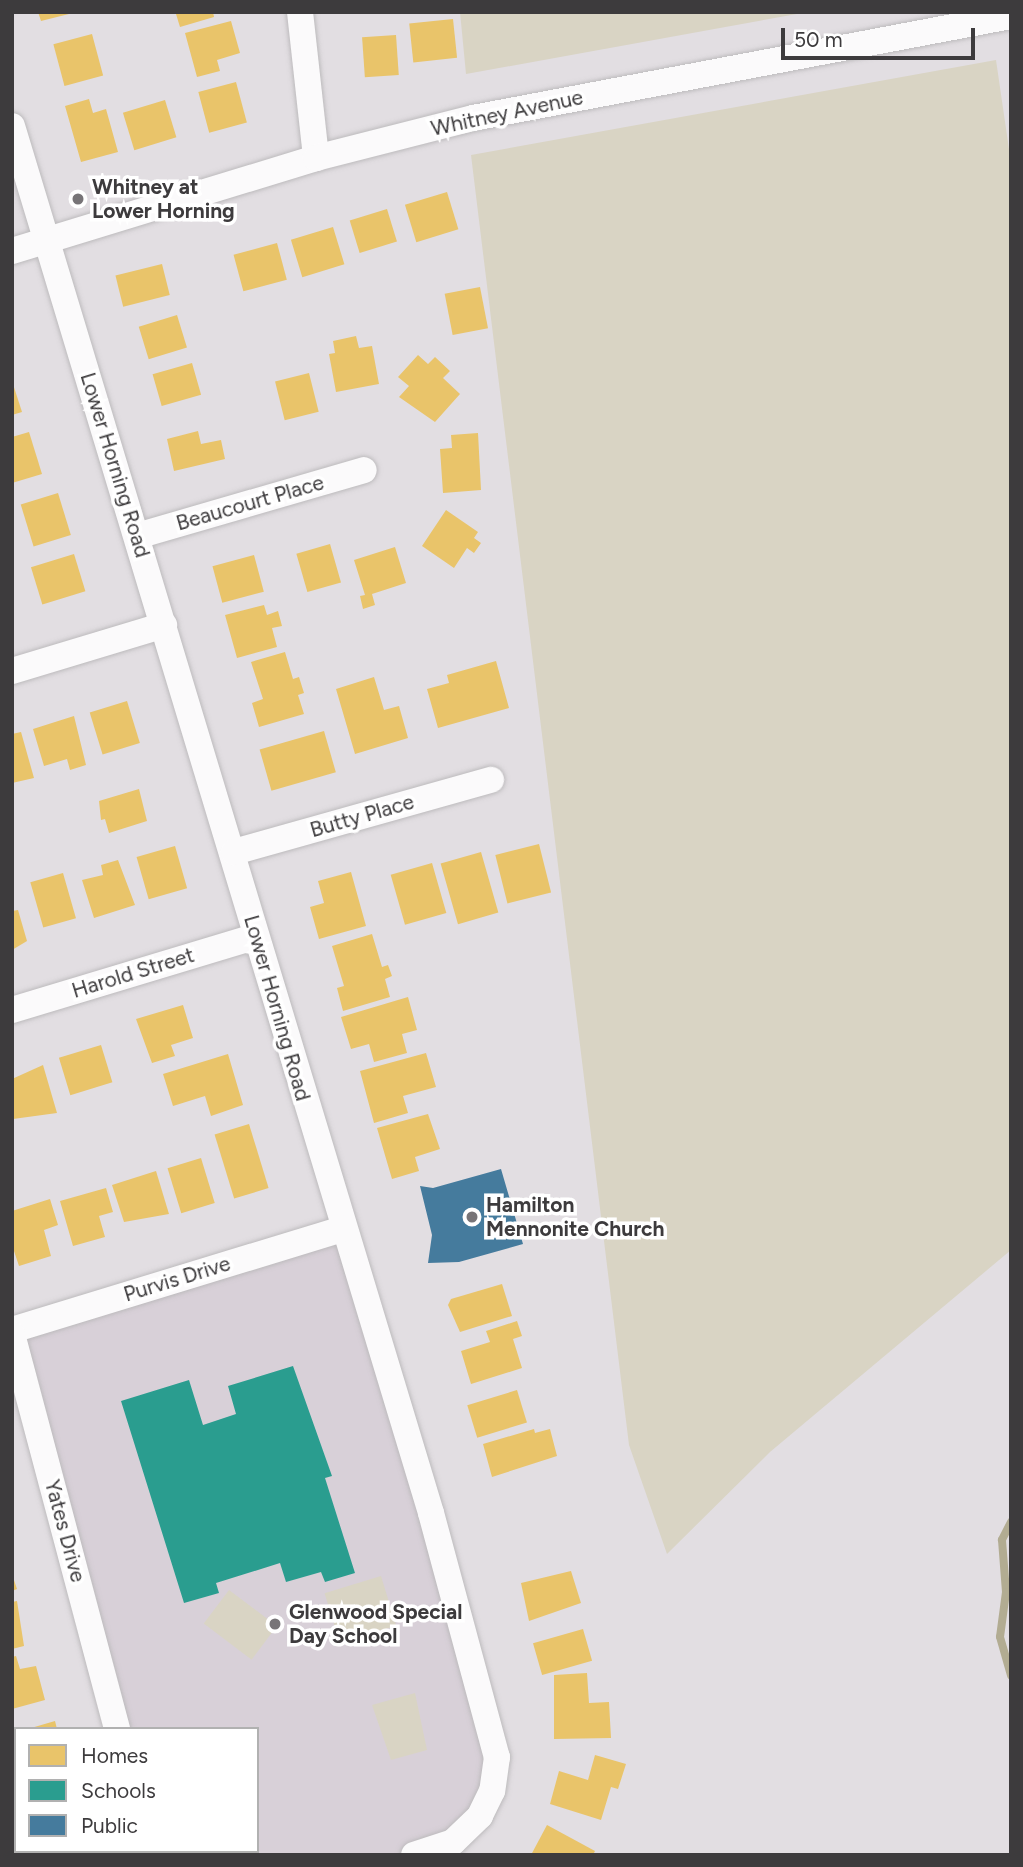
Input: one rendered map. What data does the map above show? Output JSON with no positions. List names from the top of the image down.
{
  "streets": {
    "street": [
      "Whitney Avenue",
      "Lower Horning Road",
      "Beaucourt Place",
      "Butty Place",
      "Harold Street",
      "Purvis Drive",
      "Yates Drive"
    ]
  },
  "crossings": [
    ["Whitney Avenue", "Lower Horning Road"],
    ["Lower Horning Road", "Beaucourt Place"],
    ["Lower Horning Road", "Butty Place"],
    ["Lower Horning Road", "Harold Street"],
    ["Lower Horning Road", "Purvis Drive"],
    ["Purvis Drive", "Yates Drive"]
  ],
  "places": ["Whitney at Lower Horning", "Hamilton Mennonite Church", "Glenwood Special Day School"],
  "legend": ["Homes", "Schools", "Public"],
  "scale_bar": "50 m"
}
